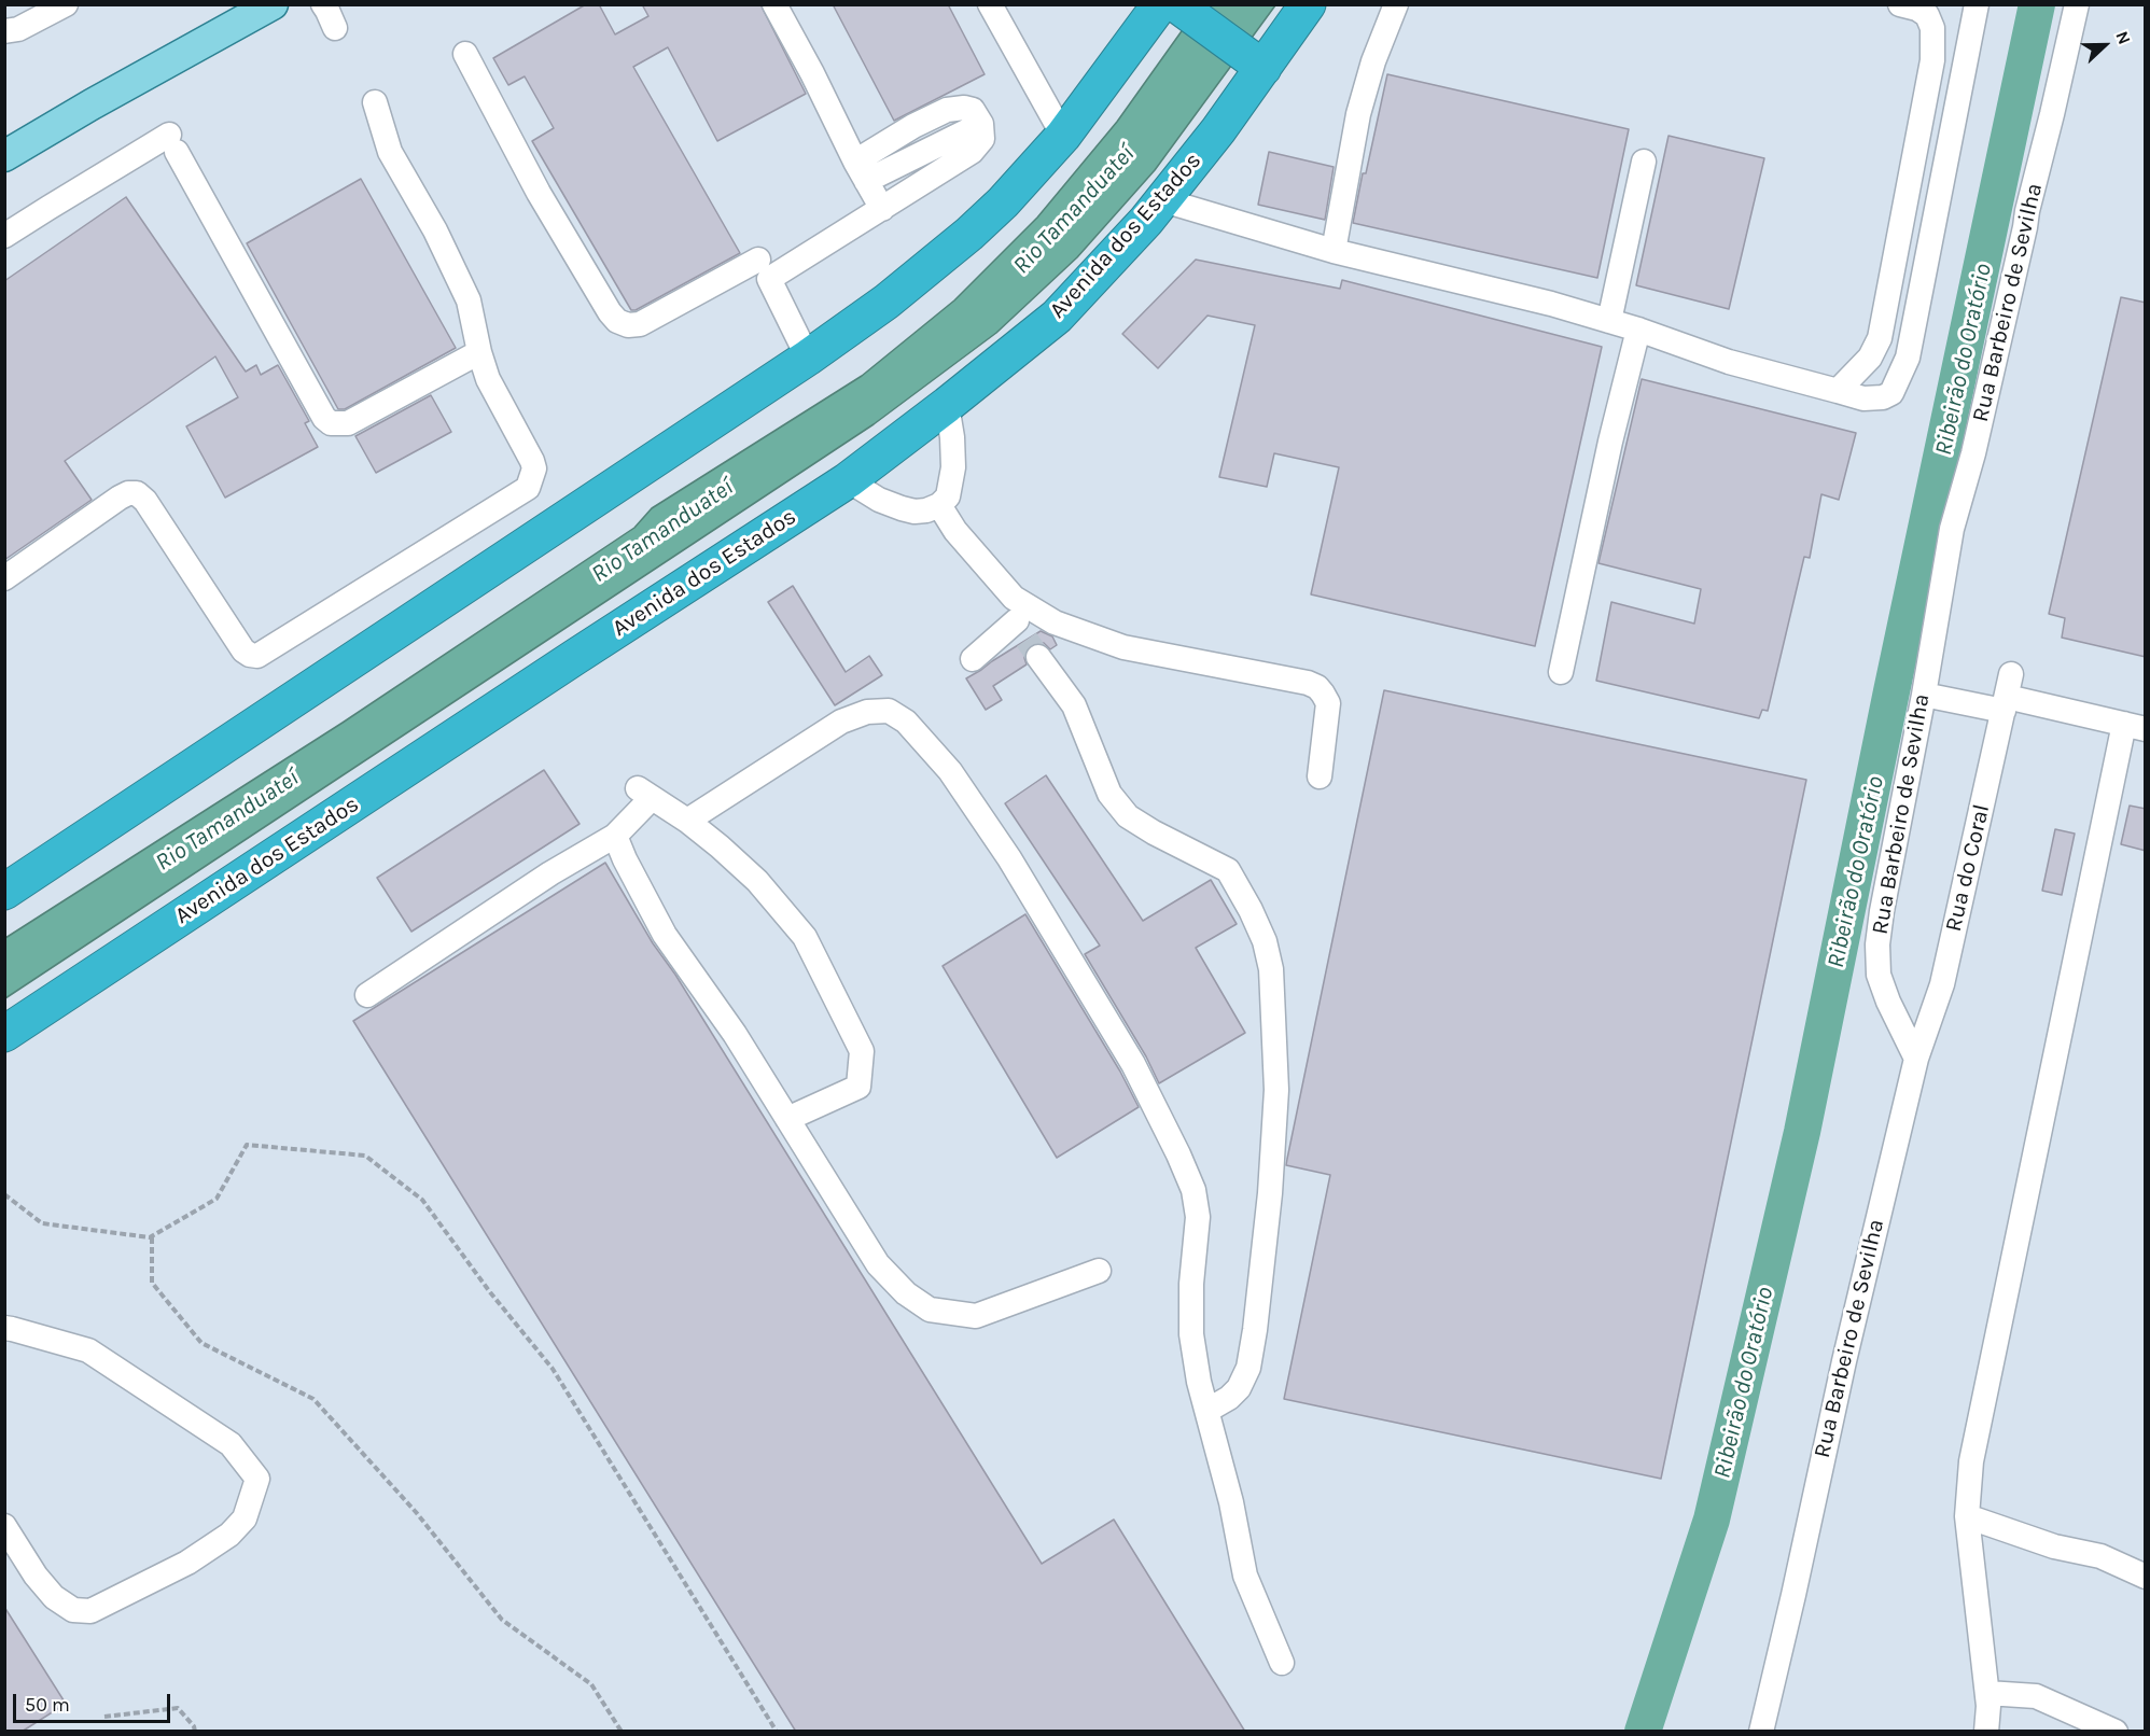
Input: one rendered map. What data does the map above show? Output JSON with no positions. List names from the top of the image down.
{
  "streets": {
    "highway": ["Avenida dos Estados"],
    "street": ["Rua Barbeiro de Sevilha", "Rua do Coral"]
  },
  "crossings": [
    ["Rua Barbeiro de Sevilha", "Rua do Coral"]
  ],
  "water": ["Rio Tamanduateí", "Ribeirão do Oratório"],
  "scale_bar": "50 m",
  "north": "right"
}
